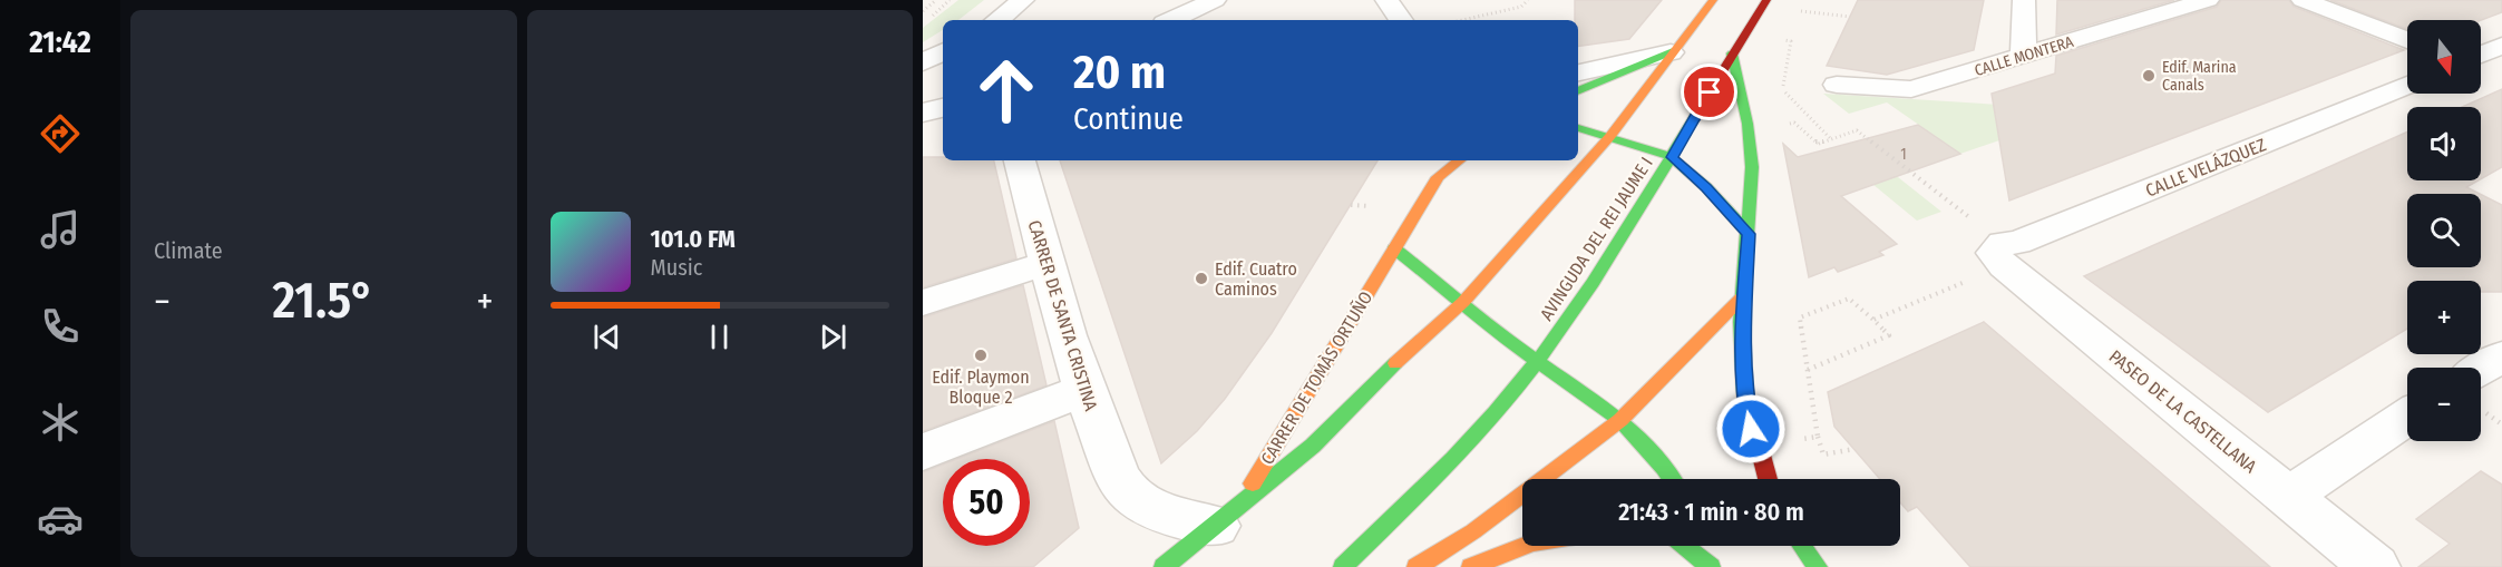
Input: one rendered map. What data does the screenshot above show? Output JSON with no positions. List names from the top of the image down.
{
  "streets": {
    "main road": ["AVINGUDA DEL REI JAUME I", "CARRER DE TOMÀS ORTUÑO"],
    "street": [
      "CALLE MONTERA",
      "CALLE VELÁZQUEZ",
      "CARRER DE SANTA CRISTINA",
      "PASEO DE LA CASTELLANA"
    ]
  },
  "crossings": [
    ["CALLE VELÁZQUEZ", "PASEO DE LA CASTELLANA"],
    ["CARRER DE SANTA CRISTINA", "CARRER DE TOMÀS ORTUÑO"]
  ],
  "places": ["Edif. Marina Canals", "Edif. Cuatro Caminos", "Edif. Playmon Bloque 2"],
  "house_numbers": ["1"],
  "north": "bottom",
  "page": {
    "tabs": "21:42",
    "tile": "Climate",
    "map_buttons": ["+", "−"],
    "turn": ["20 m", "Continue"],
    "song": ["101.0 FM", "Music"],
    "heat": ["−", "21.5°", "+"],
    "limit": "50",
    "trip": "21:43 · 1 min · 80 m"
  }
}
